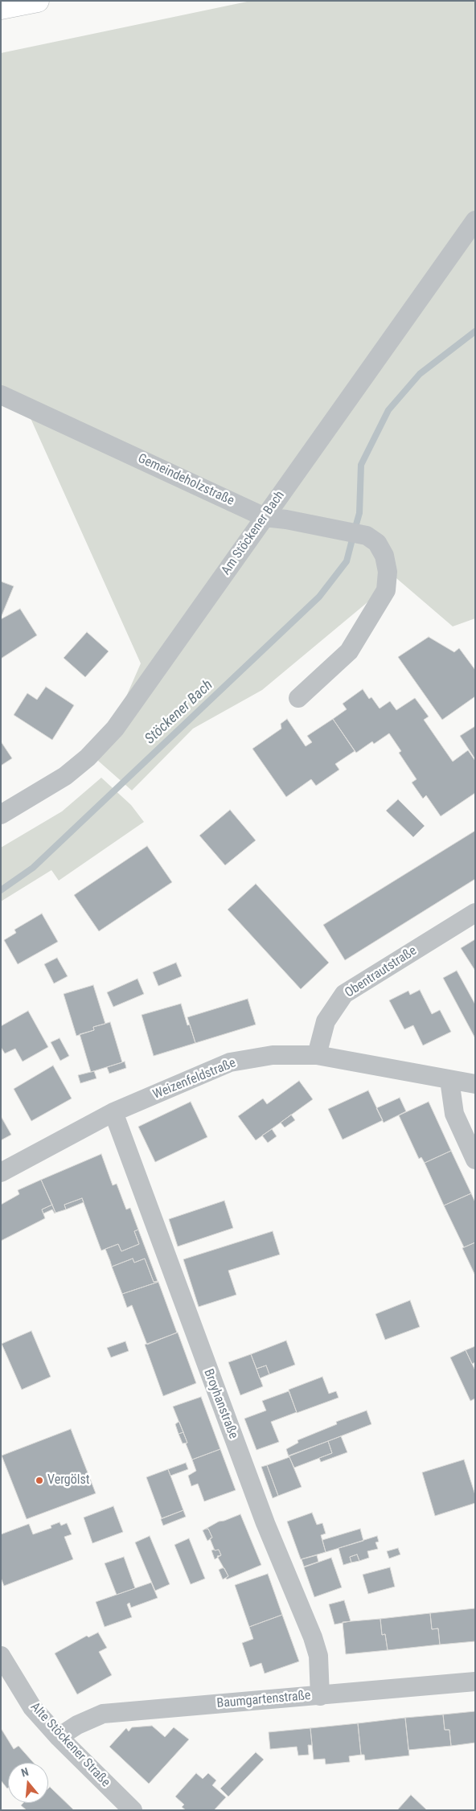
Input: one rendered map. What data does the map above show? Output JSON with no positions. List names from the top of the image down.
{
  "streets": {
    "street": [
      "Gemeindeholzstraße",
      "Am Stöckener Bach",
      "Obentrautstraße",
      "Weizenfeldstraße",
      "Broyhanstraße",
      "Baumgartenstraße",
      "Alte Stöckener Straße"
    ]
  },
  "crossings": [
    ["Gemeindeholzstraße", "Am Stöckener Bach"],
    ["Obentrautstraße", "Weizenfeldstraße"],
    ["Weizenfeldstraße", "Broyhanstraße"],
    ["Broyhanstraße", "Baumgartenstraße"],
    ["Baumgartenstraße", "Alte Stöckener Straße"]
  ],
  "water": ["Stöckener Bach"],
  "places": ["Vergölst"],
  "north": "top"
}
